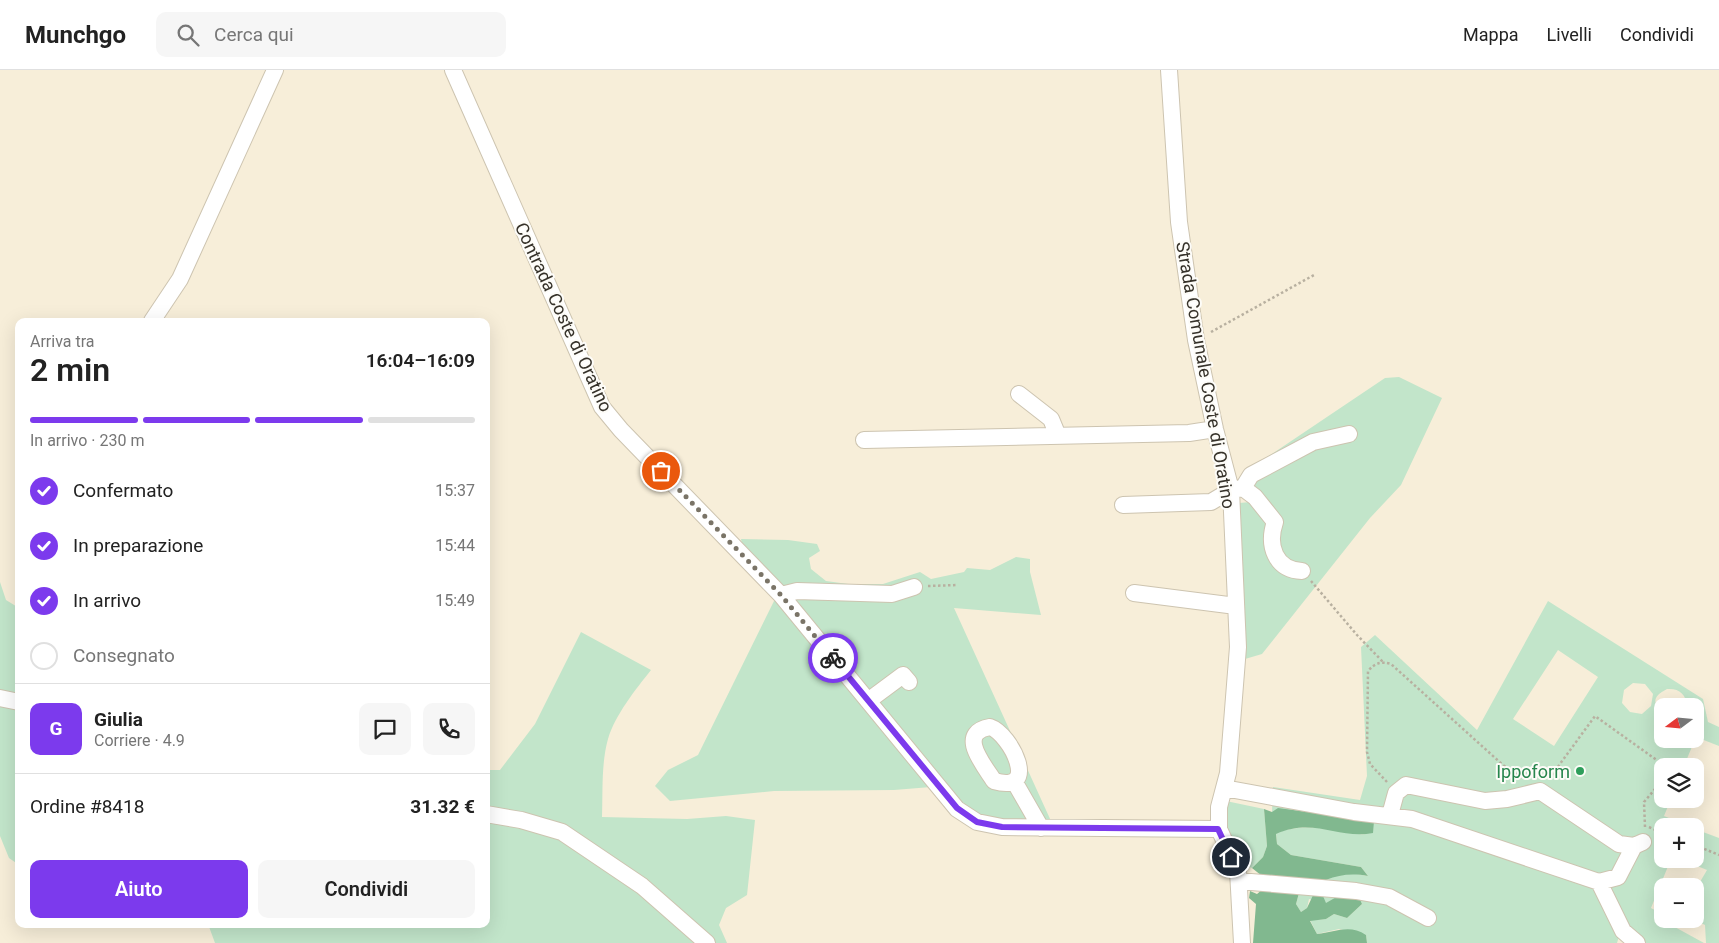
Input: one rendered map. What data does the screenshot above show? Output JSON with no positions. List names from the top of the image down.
{
  "streets": {
    "street": ["Contrada Coste di Oratino", "Strada Comunale Coste di Oratino"]
  },
  "crossings": [
    ["Contrada Coste di Oratino", "Strada Comunale Coste di Oratino"]
  ],
  "places": ["Ippoform"],
  "north": "left",
  "page": {
    "header": "Munchgo",
    "search": "Cerca qui",
    "nav": ["Mappa", "Livelli", "Condividi"],
    "heading": ["2 min", "Arriva tra", "16:04–16:09"],
    "panel": [
      "Giulia",
      "Corriere · 4.9",
      "Ordine #8418",
      "31.32 €"
    ],
    "bar": "In arrivo · 230 m",
    "list": [
      ["Confermato", "15:37"],
      ["In preparazione", "15:44"],
      ["In arrivo", "15:49"],
      "Consegnato"
    ],
    "map_buttons": ["+", "−"],
    "round": "G",
    "buttons": ["Aiuto", "Condividi"]
  }
}
